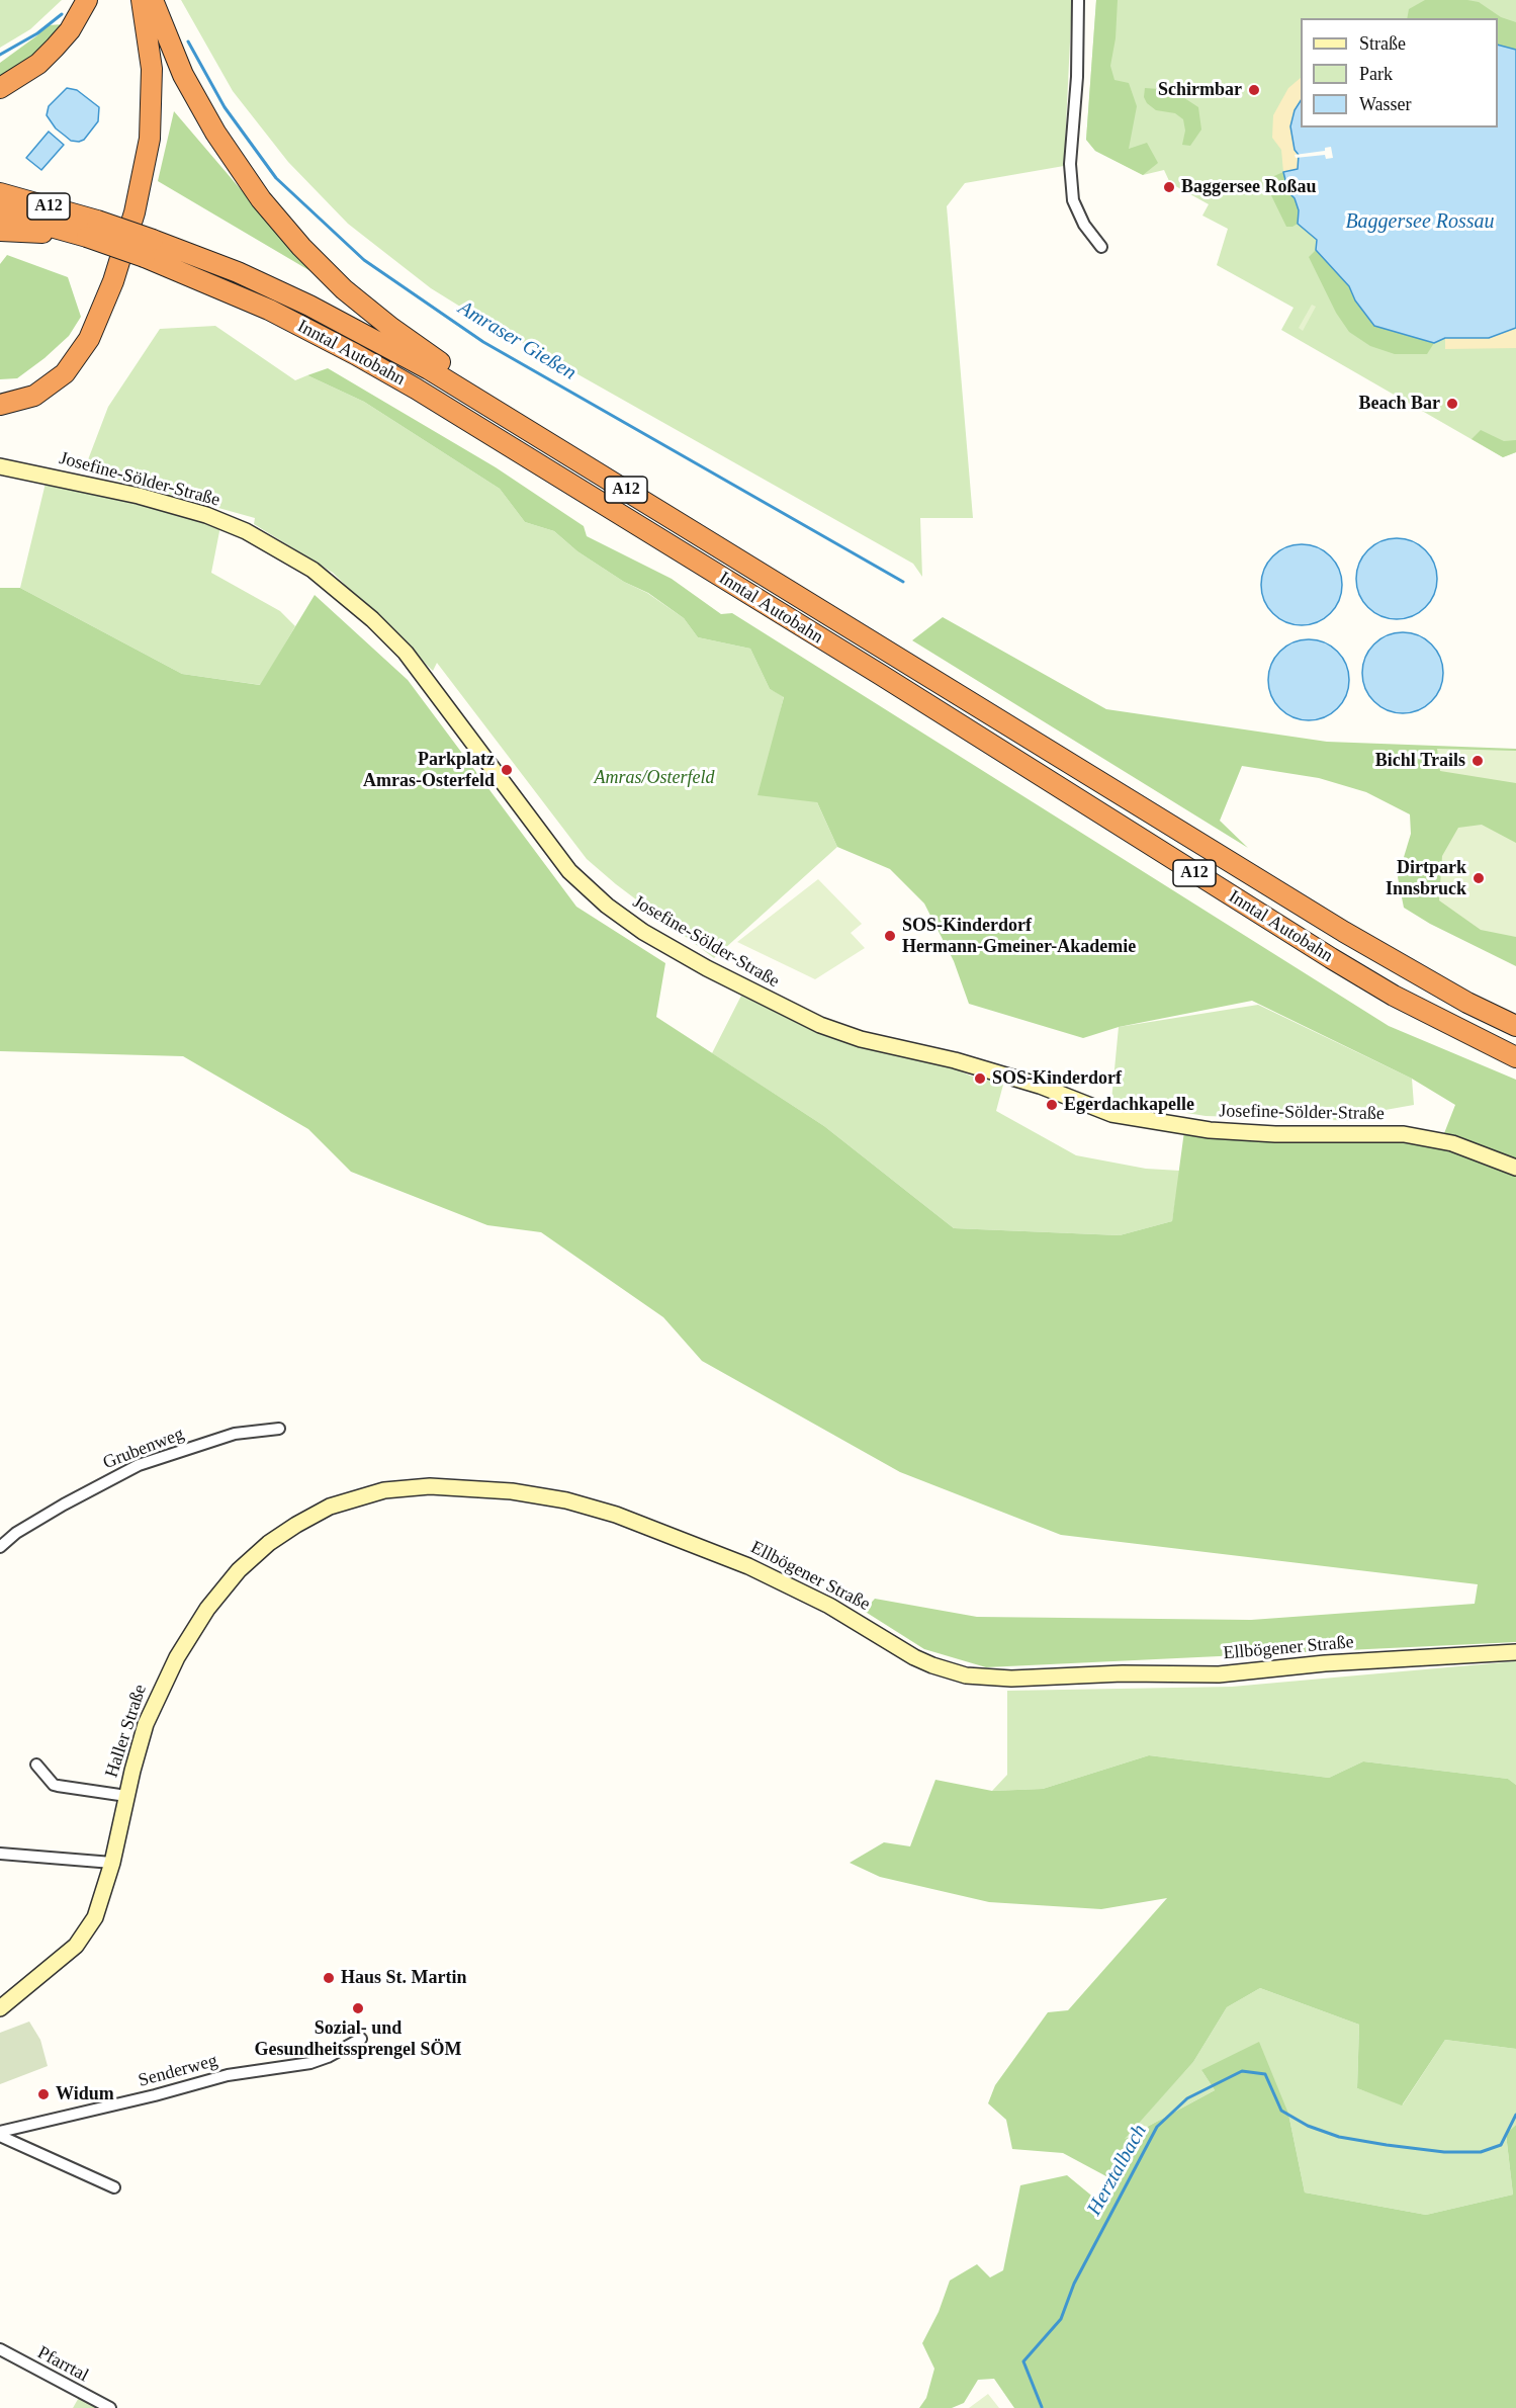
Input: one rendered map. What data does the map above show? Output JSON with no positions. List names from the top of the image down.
{
  "streets": {
    "highway": ["A12", "Inntal Autobahn"],
    "main road": ["Josefine-Sölder-Straße", "Ellbögener Straße", "Haller Straße"],
    "street": ["Grubenweg", "Senderweg", "Pfarrtal"]
  },
  "crossings": [
    ["Ellbögener Straße", "Haller Straße"]
  ],
  "water": ["Baggersee Rossau", "Amraser Gießen", "Herztalbach"],
  "parks": ["Amras/Osterfeld"],
  "places": [
    "Schirmbar",
    "Baggersee Roßau",
    "Beach Bar",
    "Bichl Trails",
    "Parkplatz Amras-Osterfeld",
    "Dirtpark Innsbruck",
    "SOS-Kinderdorf Hermann-Gmeiner-Akademie",
    "SOS-Kinderdorf",
    "Egerdachkapelle",
    "Haus St. Martin",
    "Sozial- und Gesundheitssprengel SÖM",
    "Widum"
  ],
  "legend": ["Straße", "Park", "Wasser"]
}
